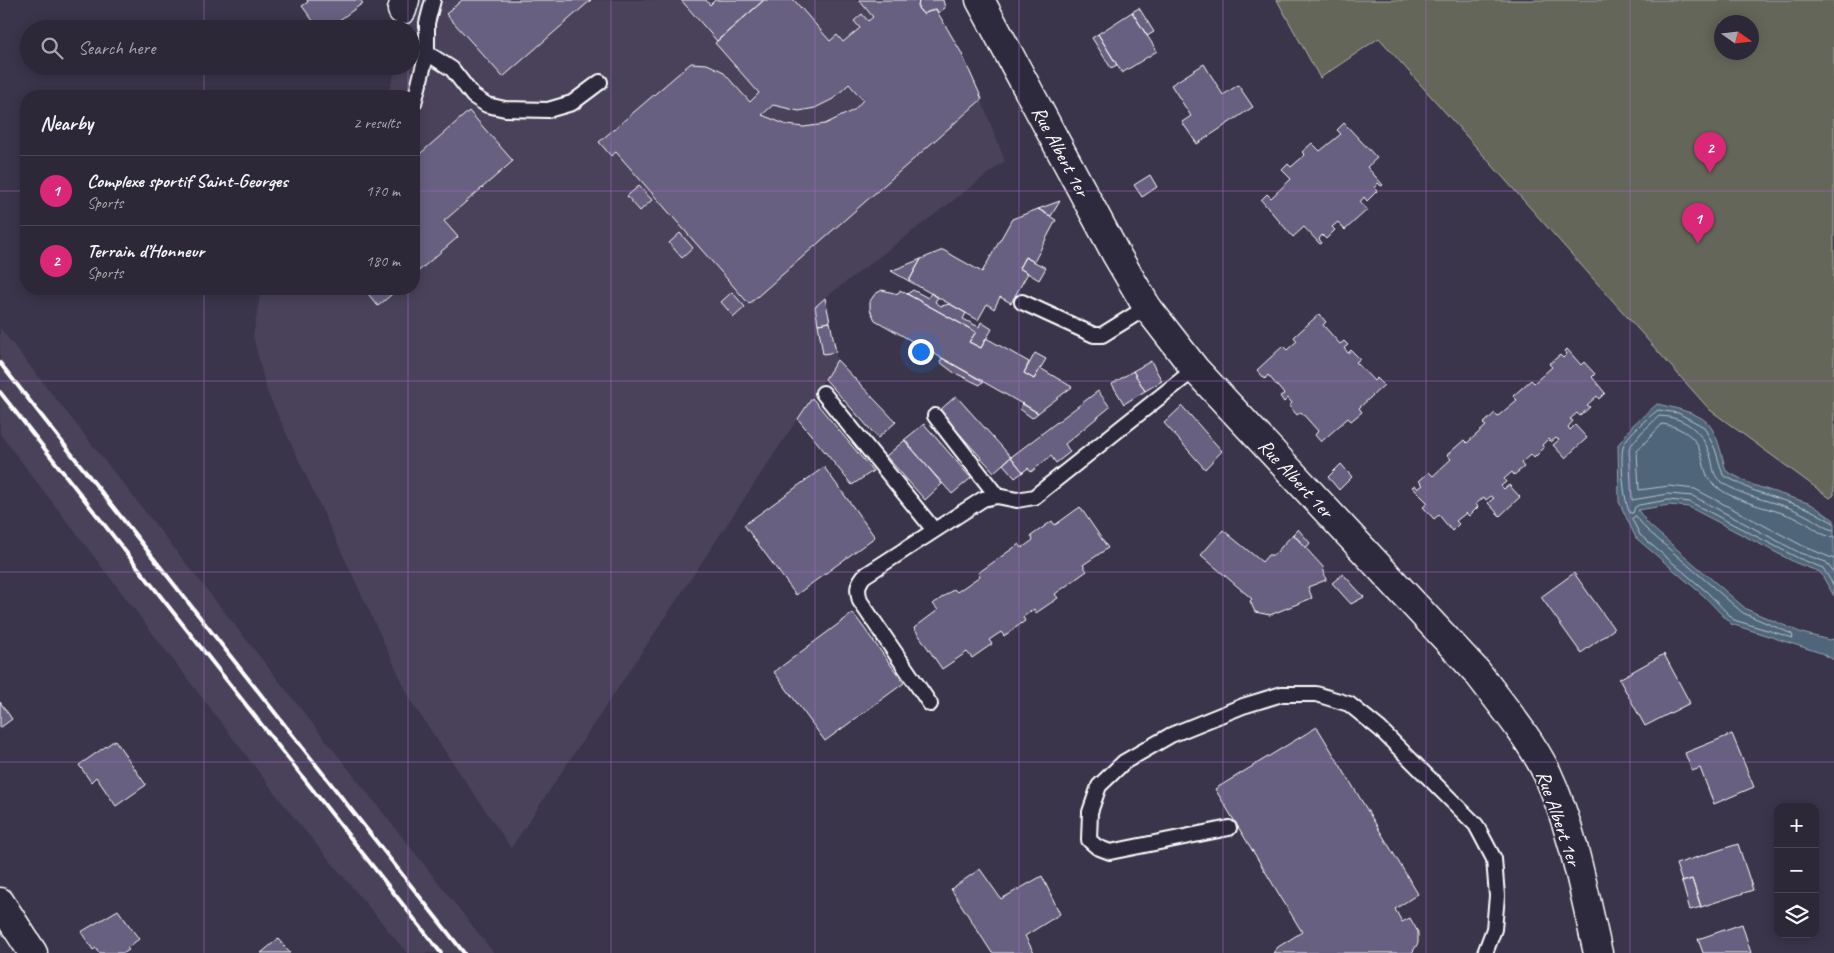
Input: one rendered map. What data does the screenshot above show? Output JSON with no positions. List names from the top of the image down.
{
  "streets": {
    "street": ["Rue Albert 1er"]
  },
  "north": "right",
  "page": {
    "search": "Search here",
    "heading": ["Nearby", "2 results"],
    "pins": ["2", "1"],
    "list": [
      {
        "mark": "1",
        "name": "Complexe sportif Saint-Georges",
        "note": "Sports",
        "value": "170 m"
      },
      {
        "mark": "2",
        "name": "Terrain d’Honneur",
        "note": "Sports",
        "value": "180 m"
      }
    ],
    "map_buttons": ["+", "−"]
  }
}
